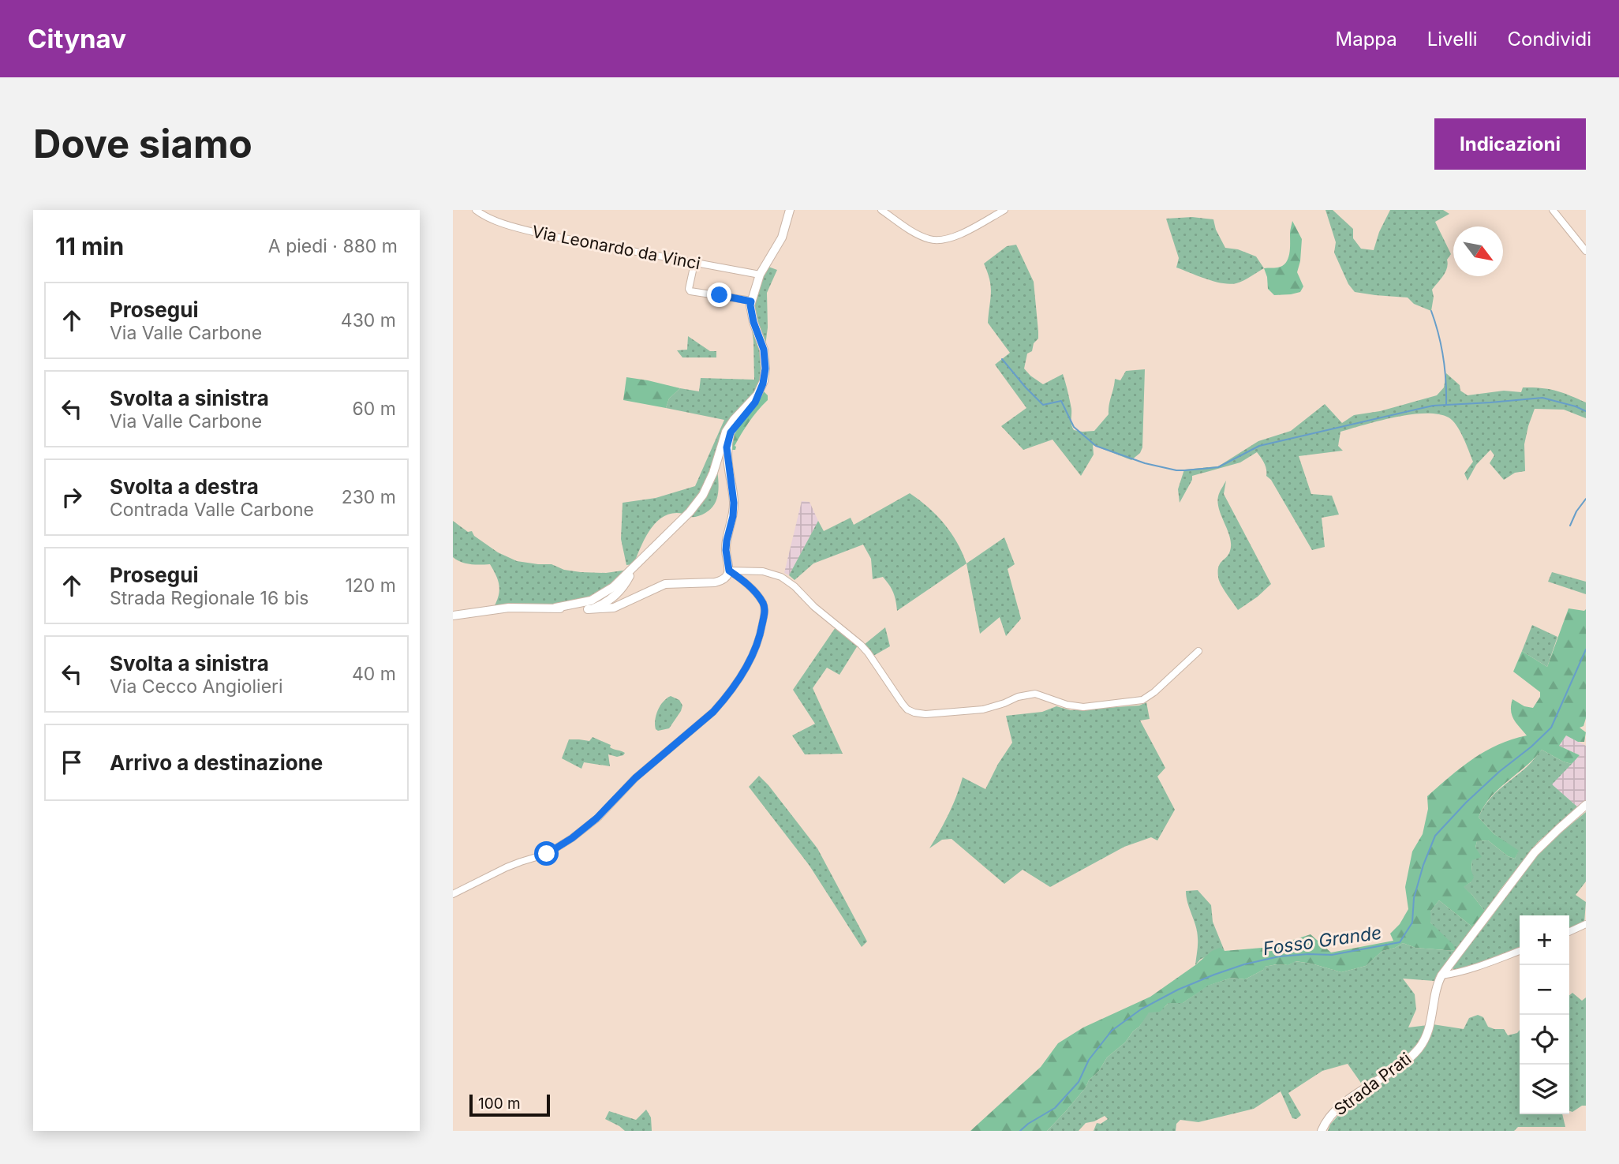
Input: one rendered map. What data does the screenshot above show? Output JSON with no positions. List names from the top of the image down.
{
  "streets": {
    "street": ["Via Leonardo da Vinci", "Strada Prati"]
  },
  "water": ["Fosso Grande"],
  "scale_bar": "100 m",
  "north": "bottom right",
  "page": {
    "header": "Citynav",
    "nav": ["Mappa", "Livelli", "Condividi"],
    "buttons": "Indicazioni",
    "title": "Dove siamo",
    "heading": ["11 min", "A piedi · 880 m"],
    "list": [
      ["Prosegui", "Via Valle Carbone", "430 m"],
      ["Svolta a sinistra", "Via Valle Carbone", "60 m"],
      ["Svolta a destra", "Contrada Valle Carbone", "230 m"],
      ["Prosegui", "Strada Regionale 16 bis", "120 m"],
      ["Svolta a sinistra", "Via Cecco Angiolieri", "40 m"],
      "Arrivo a destinazione"
    ],
    "map_buttons": ["+", "−"],
    "scale": "100 m"
  }
}
